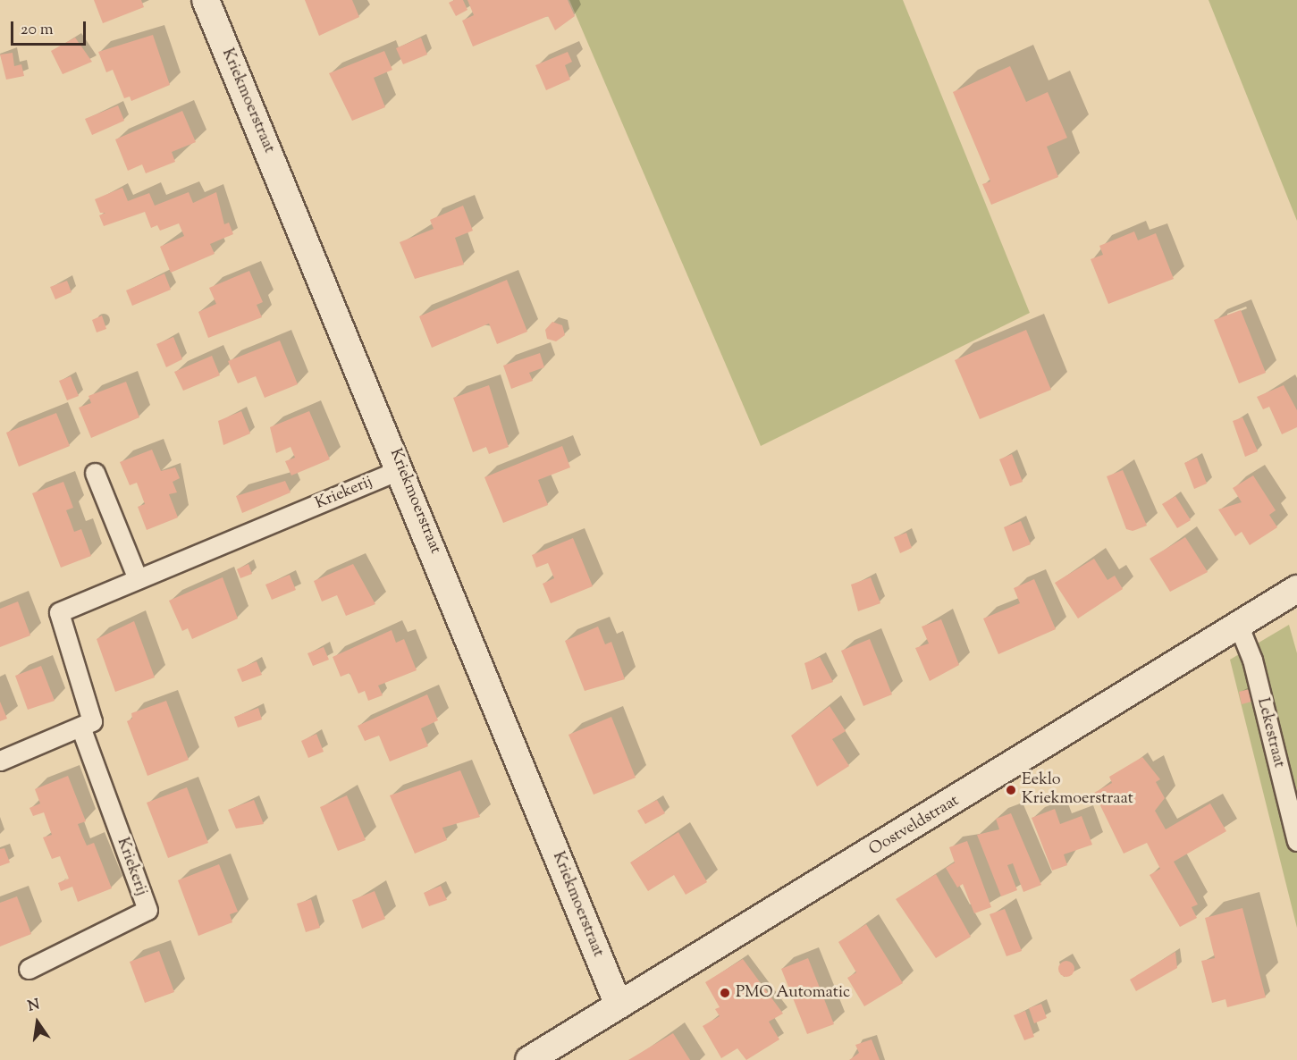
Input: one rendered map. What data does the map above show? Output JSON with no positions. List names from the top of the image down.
{
  "streets": {
    "street": [
      "Kriekmoerstraat",
      "Kriekerij",
      "Lekestraat",
      "Oostveldstraat"
    ]
  },
  "crossings": [
    ["Kriekmoerstraat", "Kriekerij"],
    ["Kriekmoerstraat", "Oostveldstraat"],
    ["Lekestraat", "Oostveldstraat"]
  ],
  "places": ["Eeklo Kriekmoerstraat", "PMO Automatic"],
  "scale_bar": "20 m",
  "north": "top"
}
